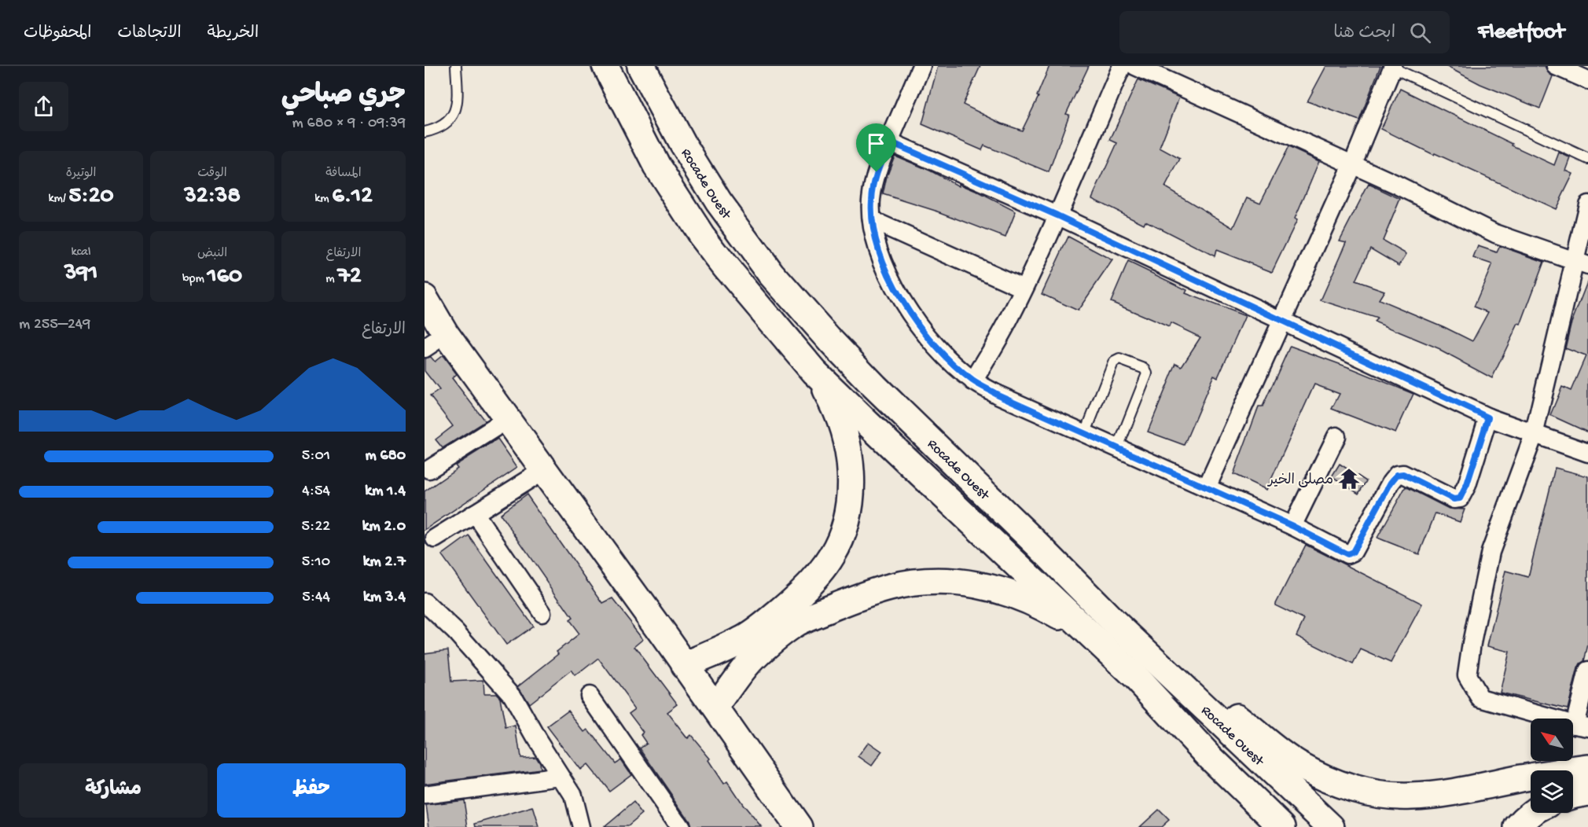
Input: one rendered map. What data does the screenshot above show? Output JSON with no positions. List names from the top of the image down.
{
  "streets": {
    "main road": ["Rocade Ouest"]
  },
  "places": {
    "temple": ["مصلى الخير"]
  },
  "north": "top left",
  "page": {
    "header": "Fleetfoot",
    "search": "ابحث هنا",
    "nav": ["الخريطة", "الاتجاهات", "المحفوظات"],
    "heading": ["جري صباحي", "09:39 · 9 × 680 m"],
    "stats": [
      ["المسافة", "6.12 km"],
      ["الوقت", "32:38"],
      ["الوتيرة", "5:20 /km"],
      ["الارتفاع", "72 m"],
      ["النبض", "160 bpm"],
      ["kcal", "391"]
    ],
    "chart": ["الارتفاع", "249–255 m"],
    "list": [
      {
        "name": "680 m",
        "note": "5:01"
      },
      {
        "name": "1.4 km",
        "note": "4:54"
      },
      {
        "name": "2.0 km",
        "note": "5:22"
      },
      {
        "name": "2.7 km",
        "note": "5:10"
      },
      {
        "name": "3.4 km",
        "note": "5:44"
      }
    ],
    "buttons": ["حفظ", "مشاركة"]
  }
}
